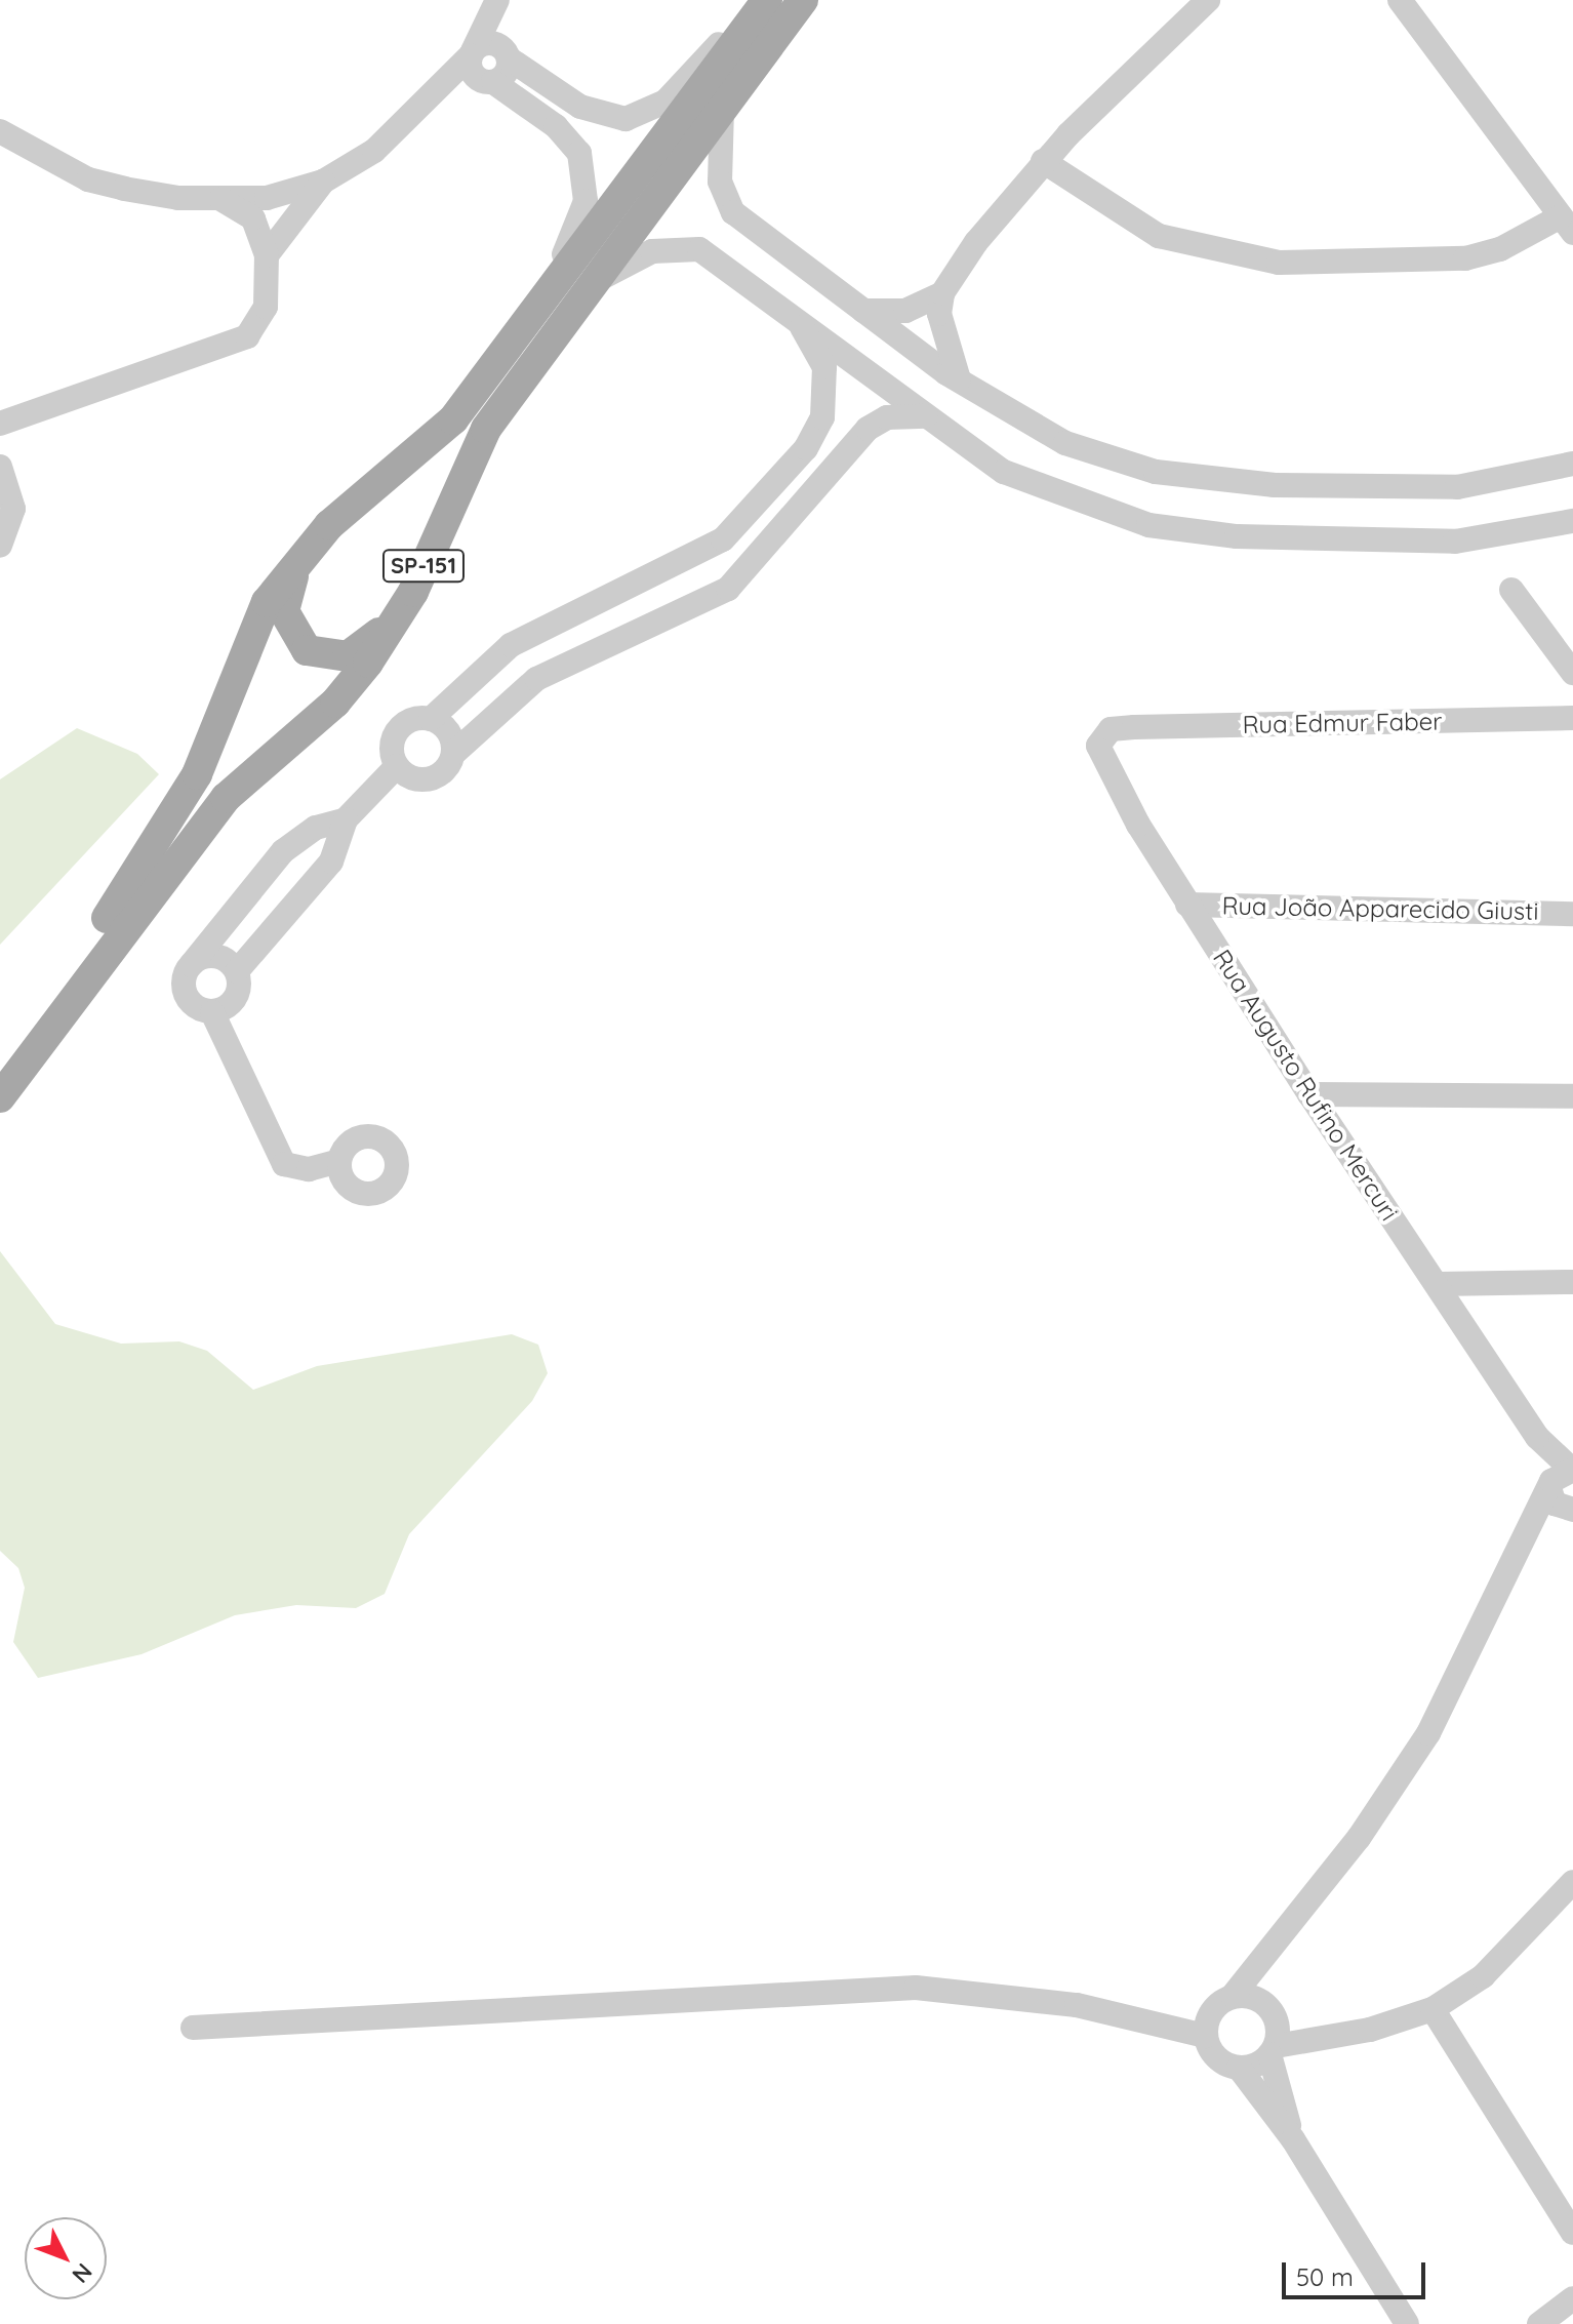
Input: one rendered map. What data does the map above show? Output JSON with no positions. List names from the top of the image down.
{
  "streets": {
    "main road": ["SP-151"],
    "street": ["Rua Edmur Faber", "Rua João Apparecido Giusti", "Rua Augusto Rufino Mercuri"]
  },
  "crossings": [
    ["Rua Edmur Faber", "Rua Augusto Rufino Mercuri"],
    ["Rua João Apparecido Giusti", "Rua Augusto Rufino Mercuri"]
  ],
  "scale_bar": "50 m",
  "north": "bottom right"
}
